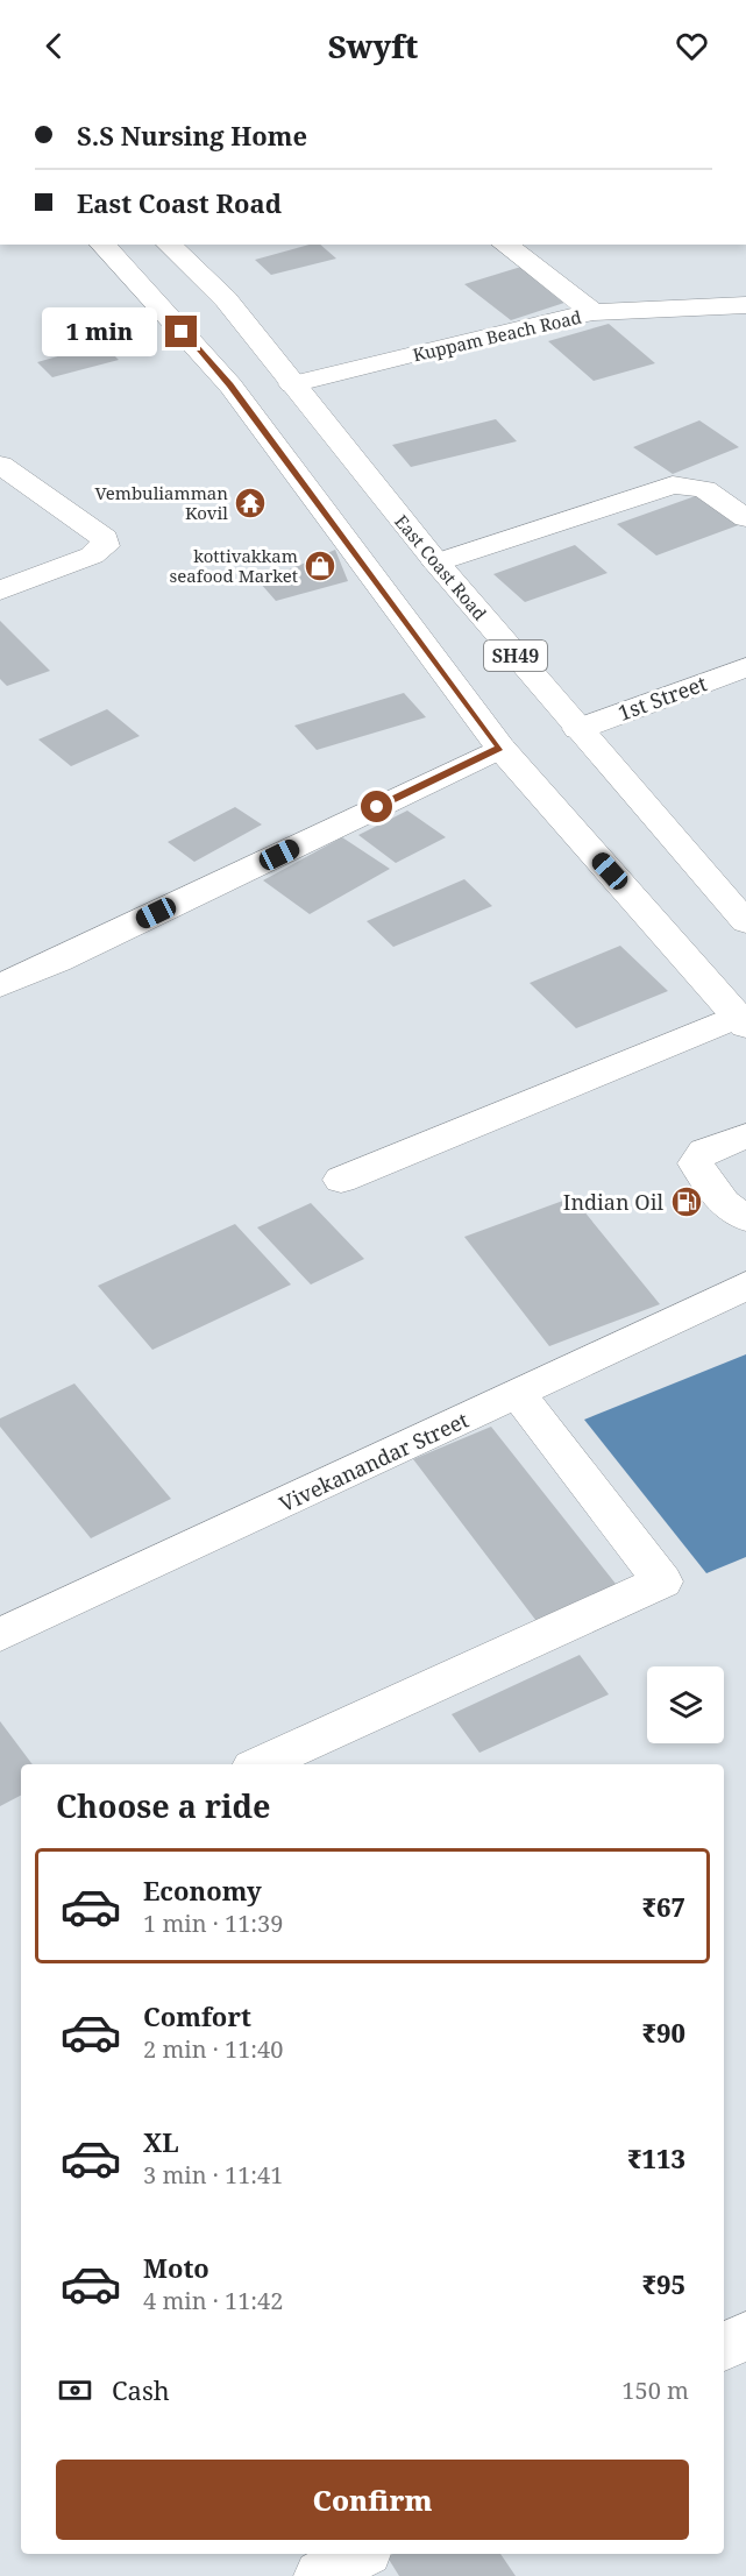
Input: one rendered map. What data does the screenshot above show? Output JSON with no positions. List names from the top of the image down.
{
  "streets": {
    "street": [
      "Kuppam Beach Road",
      "East Coast Road",
      "SH49",
      "1st Street",
      "Vivekanandar Street"
    ]
  },
  "crossings": [
    ["Kuppam Beach Road", "East Coast Road"],
    ["East Coast Road", "1st Street"]
  ],
  "places": {
    "temple": ["Vembuliamman Kovil"],
    "shop": ["kottivakkam seafood Market"],
    "fuel station": ["Indian Oil"]
  },
  "page": {
    "header": "Swyft",
    "banner": ["S.S Nursing Home", "East Coast Road"],
    "bubble": "1 min",
    "heading": "Choose a ride",
    "list": [
      {
        "name": "Economy",
        "note": "1 min · 11:39",
        "value": "₹67"
      },
      {
        "name": "Comfort",
        "note": "2 min · 11:40",
        "value": "₹90"
      },
      {
        "name": "XL",
        "note": "3 min · 11:41",
        "value": "₹113"
      },
      {
        "name": "Moto",
        "note": "4 min · 11:42",
        "value": "₹95"
      }
    ],
    "pay": ["Cash", "150 m"],
    "buttons": "Confirm"
  }
}
